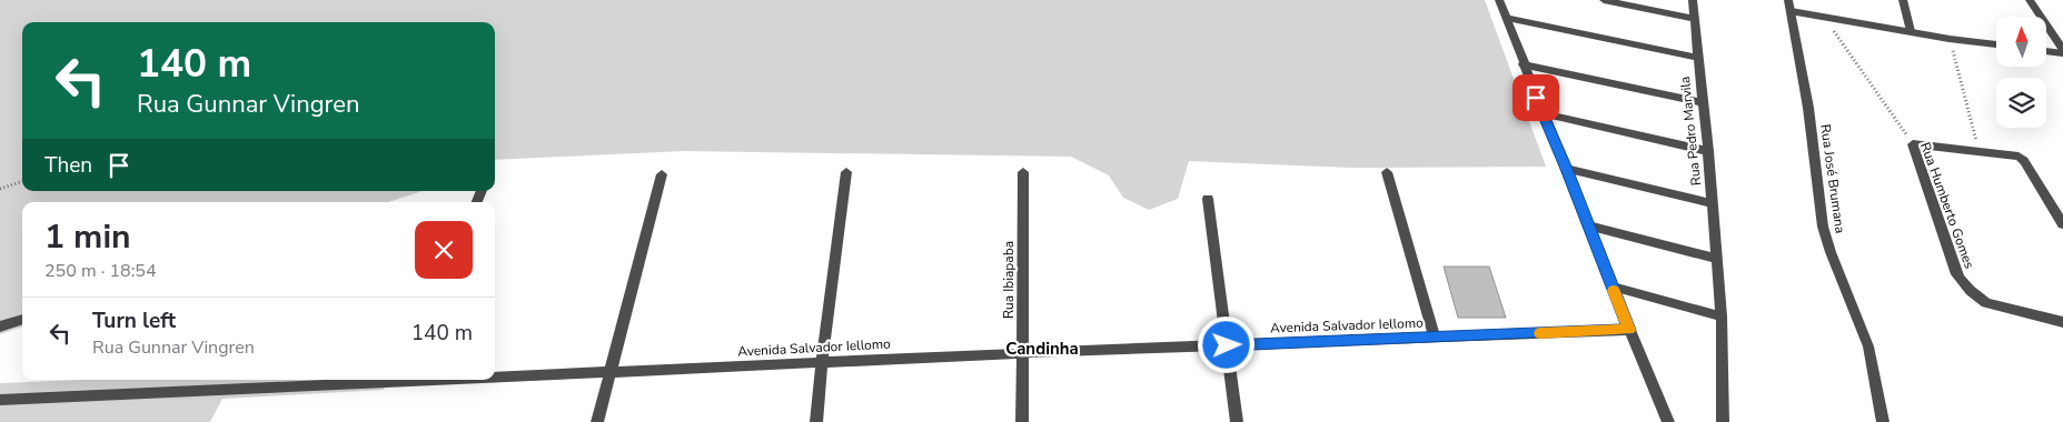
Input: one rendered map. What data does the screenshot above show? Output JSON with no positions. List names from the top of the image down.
{
  "streets": {
    "street": [
      "Rua Pedro Marvila",
      "Rua José Brumana",
      "Rua Humberto Gomes",
      "Rua Ibiapaba",
      "Avenida Salvador Iellomo"
    ]
  },
  "crossings": [
    ["Rua Ibiapaba", "Avenida Salvador Iellomo"]
  ],
  "districts": ["Candinha"],
  "north": "top",
  "page": {
    "turn": ["140 m", "Rua Gunnar Vingren"],
    "then": "Then",
    "heading": ["1 min", "250 m · 18:54"],
    "list": [
      {
        "name": "Turn left",
        "note": "Rua Gunnar Vingren",
        "value": "140 m"
      }
    ]
  }
}
